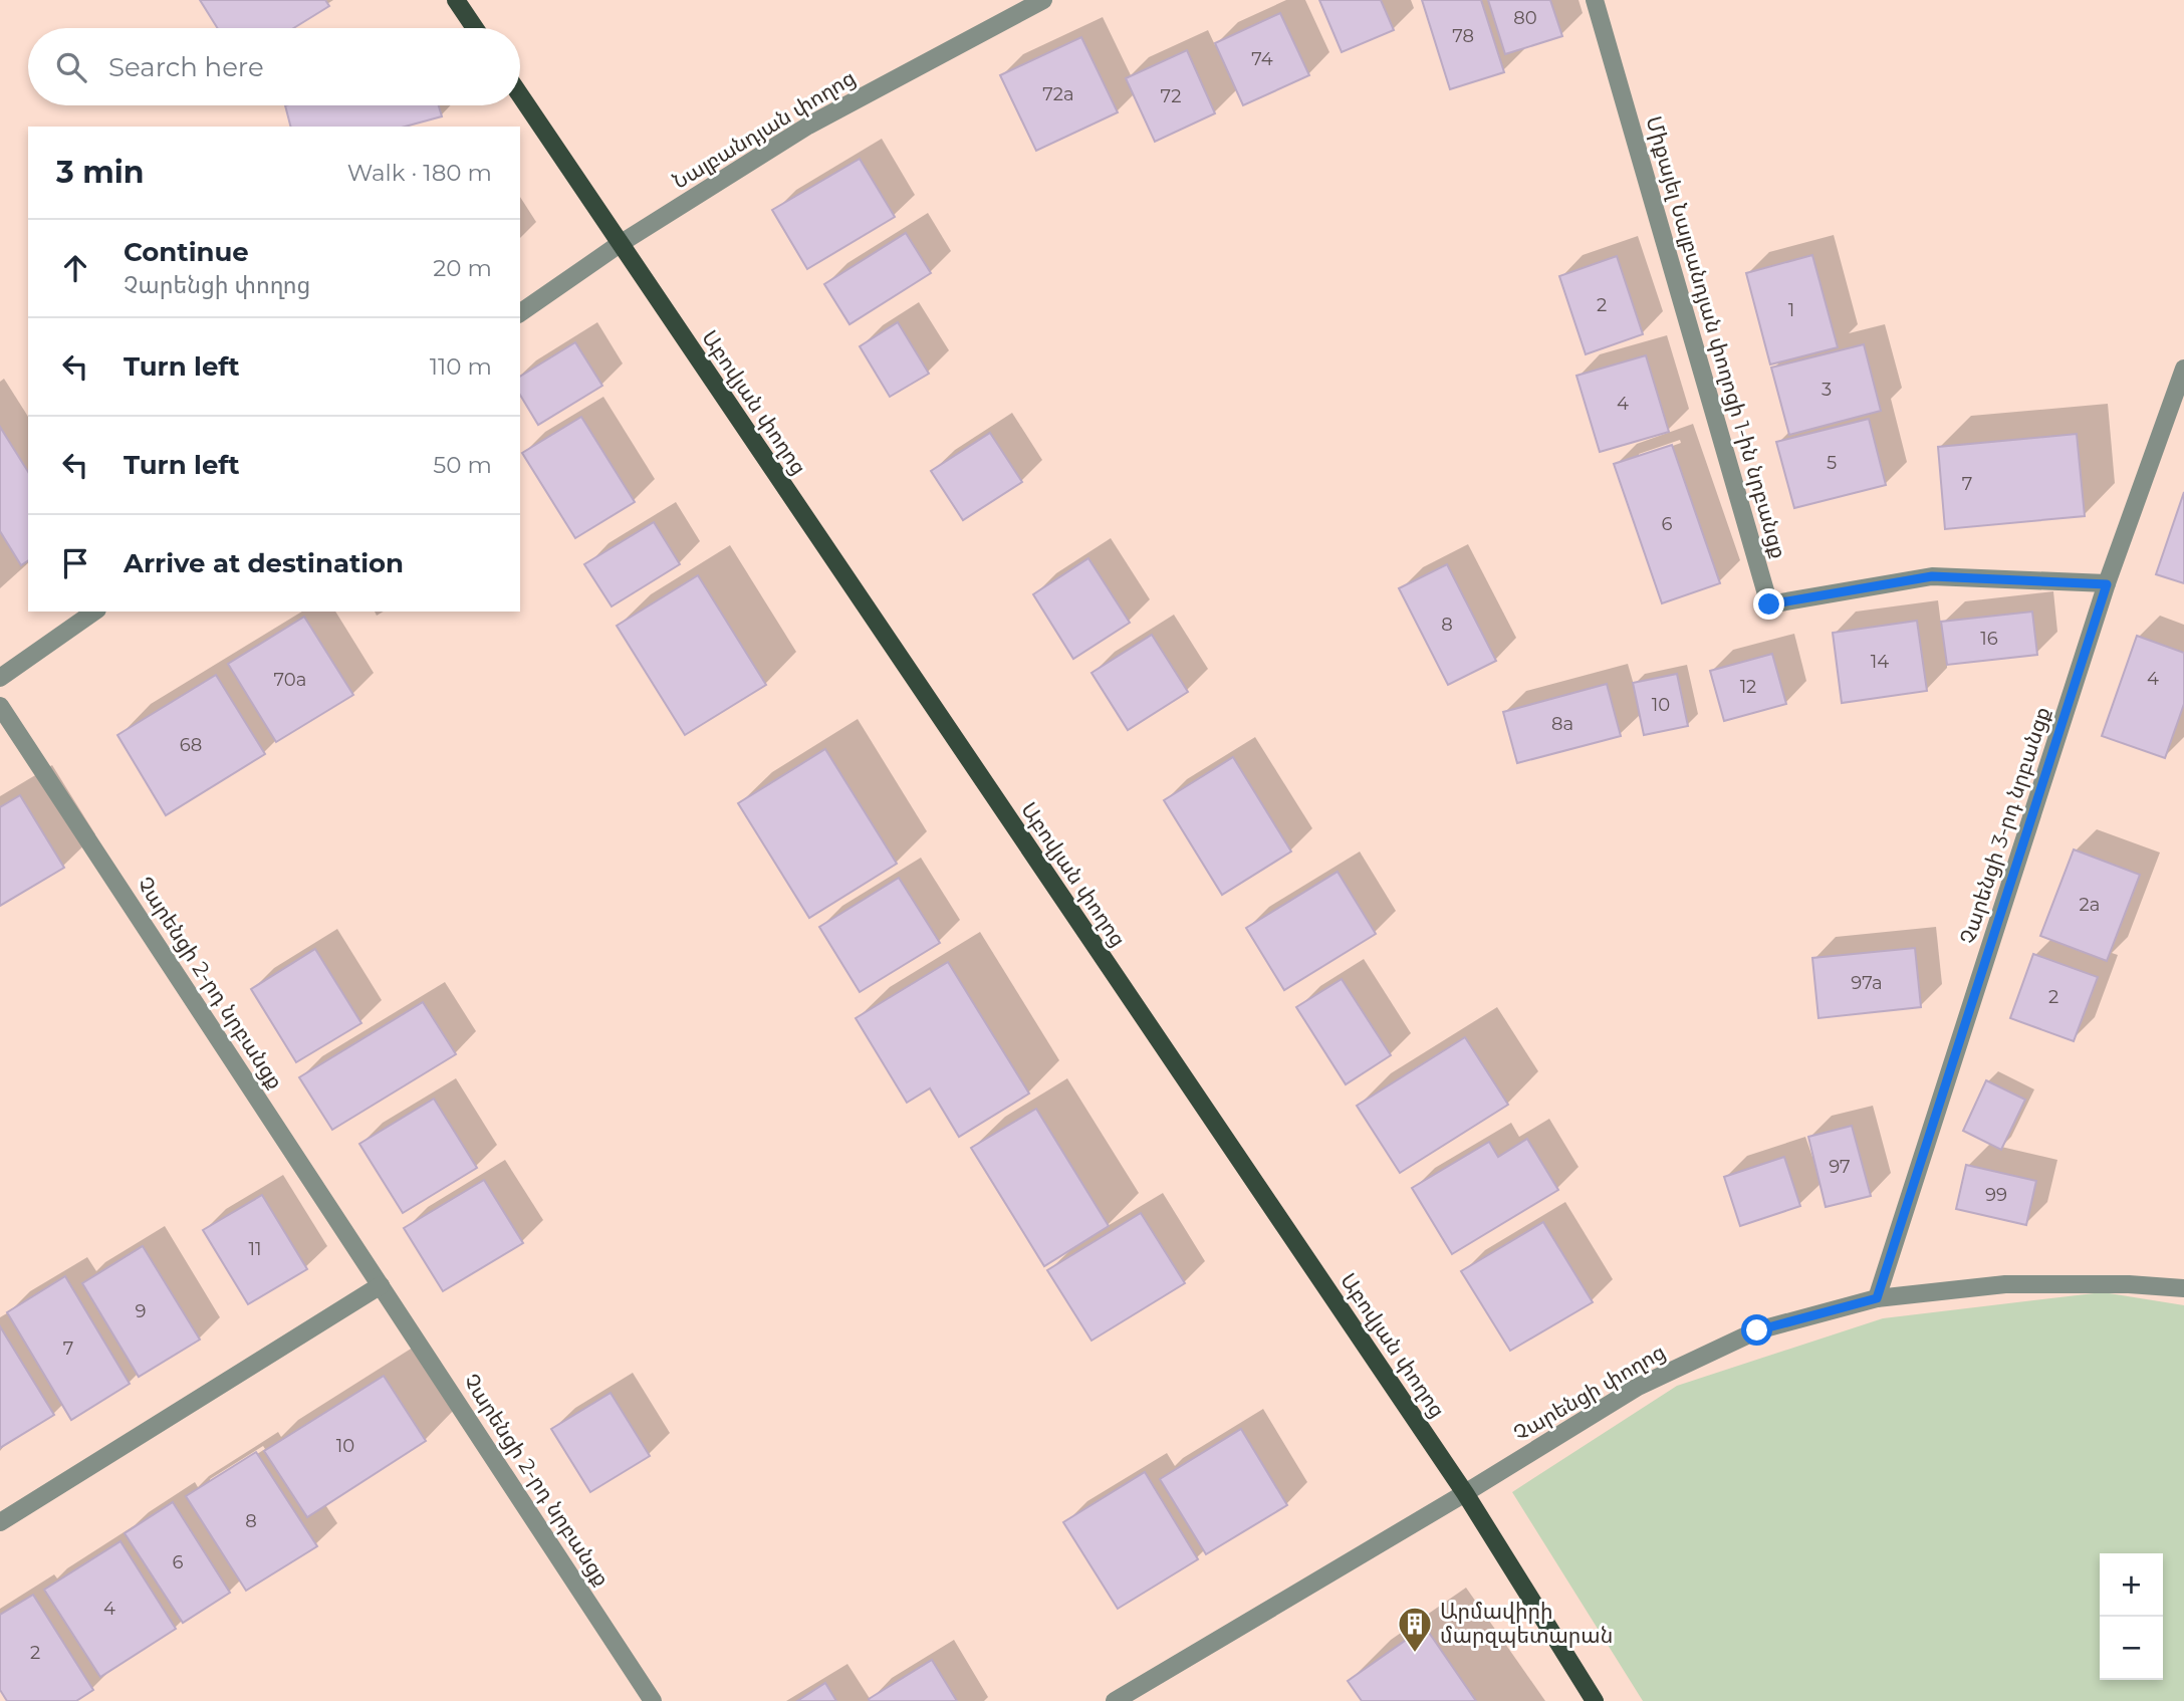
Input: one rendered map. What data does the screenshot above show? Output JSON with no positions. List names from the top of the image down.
{
  "streets": {
    "main road": ["Աբովյան փողոց"],
    "street": [
      "Նալբանդյան փողոց",
      "Միքայել Նալբանդյան փողոցի 1-ին նրբանցք",
      "Չարենցի 3-րդ նրբանցք",
      "Չարենցի 2-րդ նրբանցք",
      "Չարենցի փողոց"
    ]
  },
  "crossings": [
    ["Նալբանդյան փողոց", "Աբովյան փողոց"],
    ["Միքայել Նալբանդյան փողոցի 1-ին նրբանցք", "Չարենցի 3-րդ նրբանցք"],
    ["Աբովյան փողոց", "Չարենցի փողոց"],
    ["Չարենցի 3-րդ նրբանցք", "Չարենցի փողոց"]
  ],
  "places": {
    "building": ["Արմավիրի մարզպետարան"]
  },
  "house_numbers": [
    "80",
    "78",
    "74",
    "72a",
    "72",
    "2",
    "1",
    "3",
    "4",
    "5",
    "7",
    "6",
    "8",
    "16",
    "14",
    "4",
    "70a",
    "12",
    "10",
    "8a",
    "68",
    "2a",
    "97a",
    "2",
    "97",
    "99",
    "11",
    "9",
    "7",
    "10",
    "8",
    "6",
    "4",
    "2"
  ],
  "page": {
    "search": "Search here",
    "heading": ["3 min", "Walk · 180 m"],
    "list": [
      ["Continue", "Չարենցի փողոց", "20 m"],
      ["Turn left", "110 m"],
      ["Turn left", "50 m"],
      "Arrive at destination"
    ],
    "map_buttons": ["+", "−"]
  }
}
